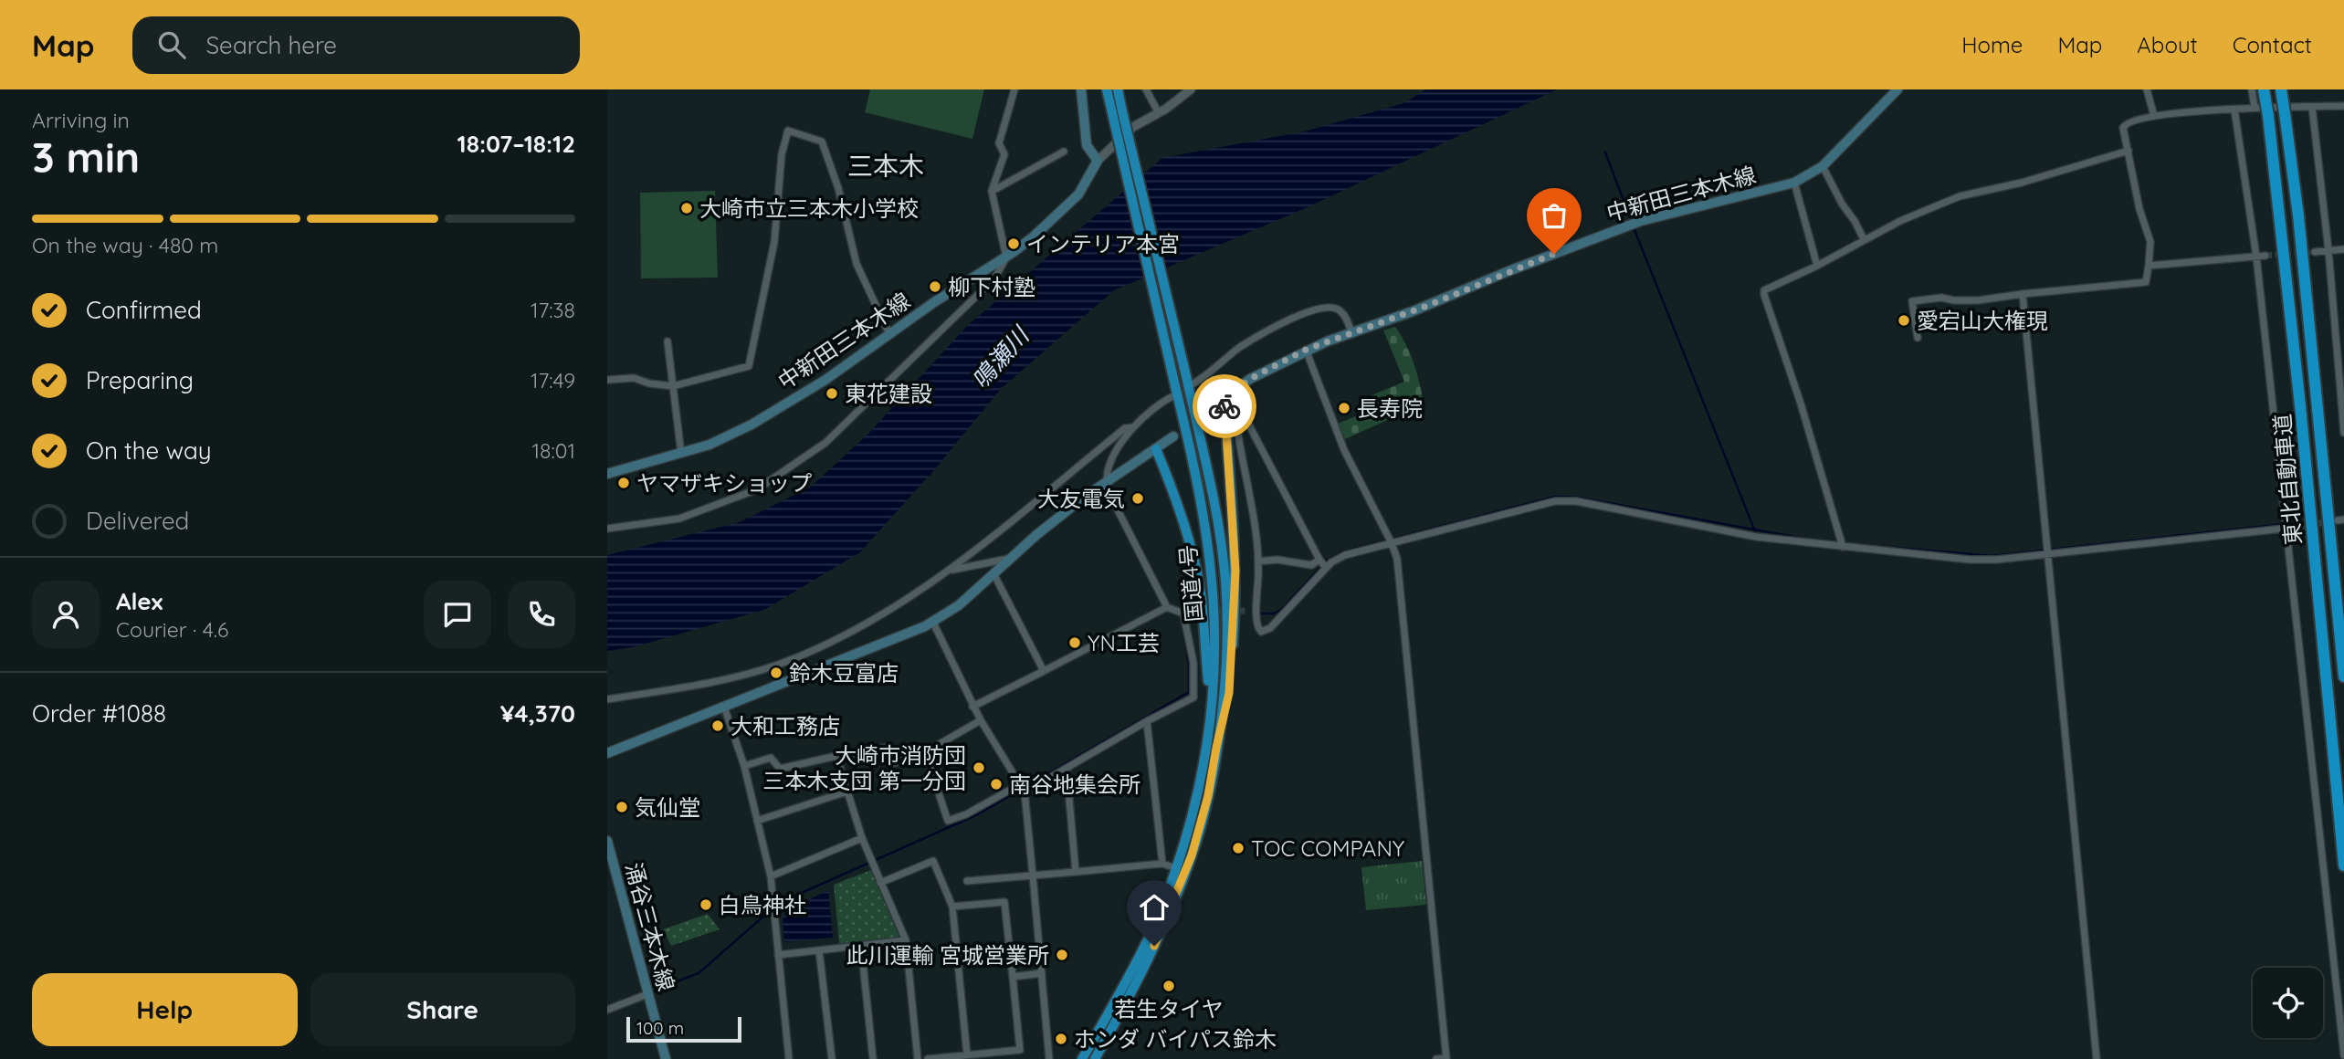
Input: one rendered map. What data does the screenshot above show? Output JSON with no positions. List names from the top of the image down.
{
  "streets": {
    "highway": ["東北自動車道", "国道4号"],
    "main road": ["中新田三本木線", "涌谷三本木線"]
  },
  "districts": ["三本木"],
  "water": ["鳴瀬川"],
  "places": [
    "大崎市立三本木小学校",
    "インテリア本宮",
    "柳下村塾",
    "愛宕山大権現",
    "東花建設",
    "長寿院",
    "ヤマザキショップ",
    "大友電気",
    "YN工芸",
    "鈴木豆富店",
    "大和工務店",
    "大崎市消防団 三本木支団 第一分団",
    "南谷地集会所",
    "気仙堂",
    "TOC COMPANY",
    "白鳥神社",
    "此川運輸 宮城営業所",
    "若生タイヤ",
    "ホンダ バイパス鈴木"
  ],
  "scale_bar": "100 m",
  "page": {
    "header": "Map",
    "search": "Search here",
    "nav": [
      "Home",
      "Map",
      "About",
      "Contact"
    ],
    "heading": ["3 min", "Arriving in", "18:07–18:12"],
    "panel": [
      "Alex",
      "Courier · 4.6",
      "Order #1088",
      "¥4,370"
    ],
    "bar": "On the way · 480 m",
    "list": [
      ["Confirmed", "17:38"],
      ["Preparing", "17:49"],
      ["On the way", "18:01"],
      "Delivered"
    ],
    "buttons": ["Help", "Share"],
    "scale": "100 m"
  }
}
